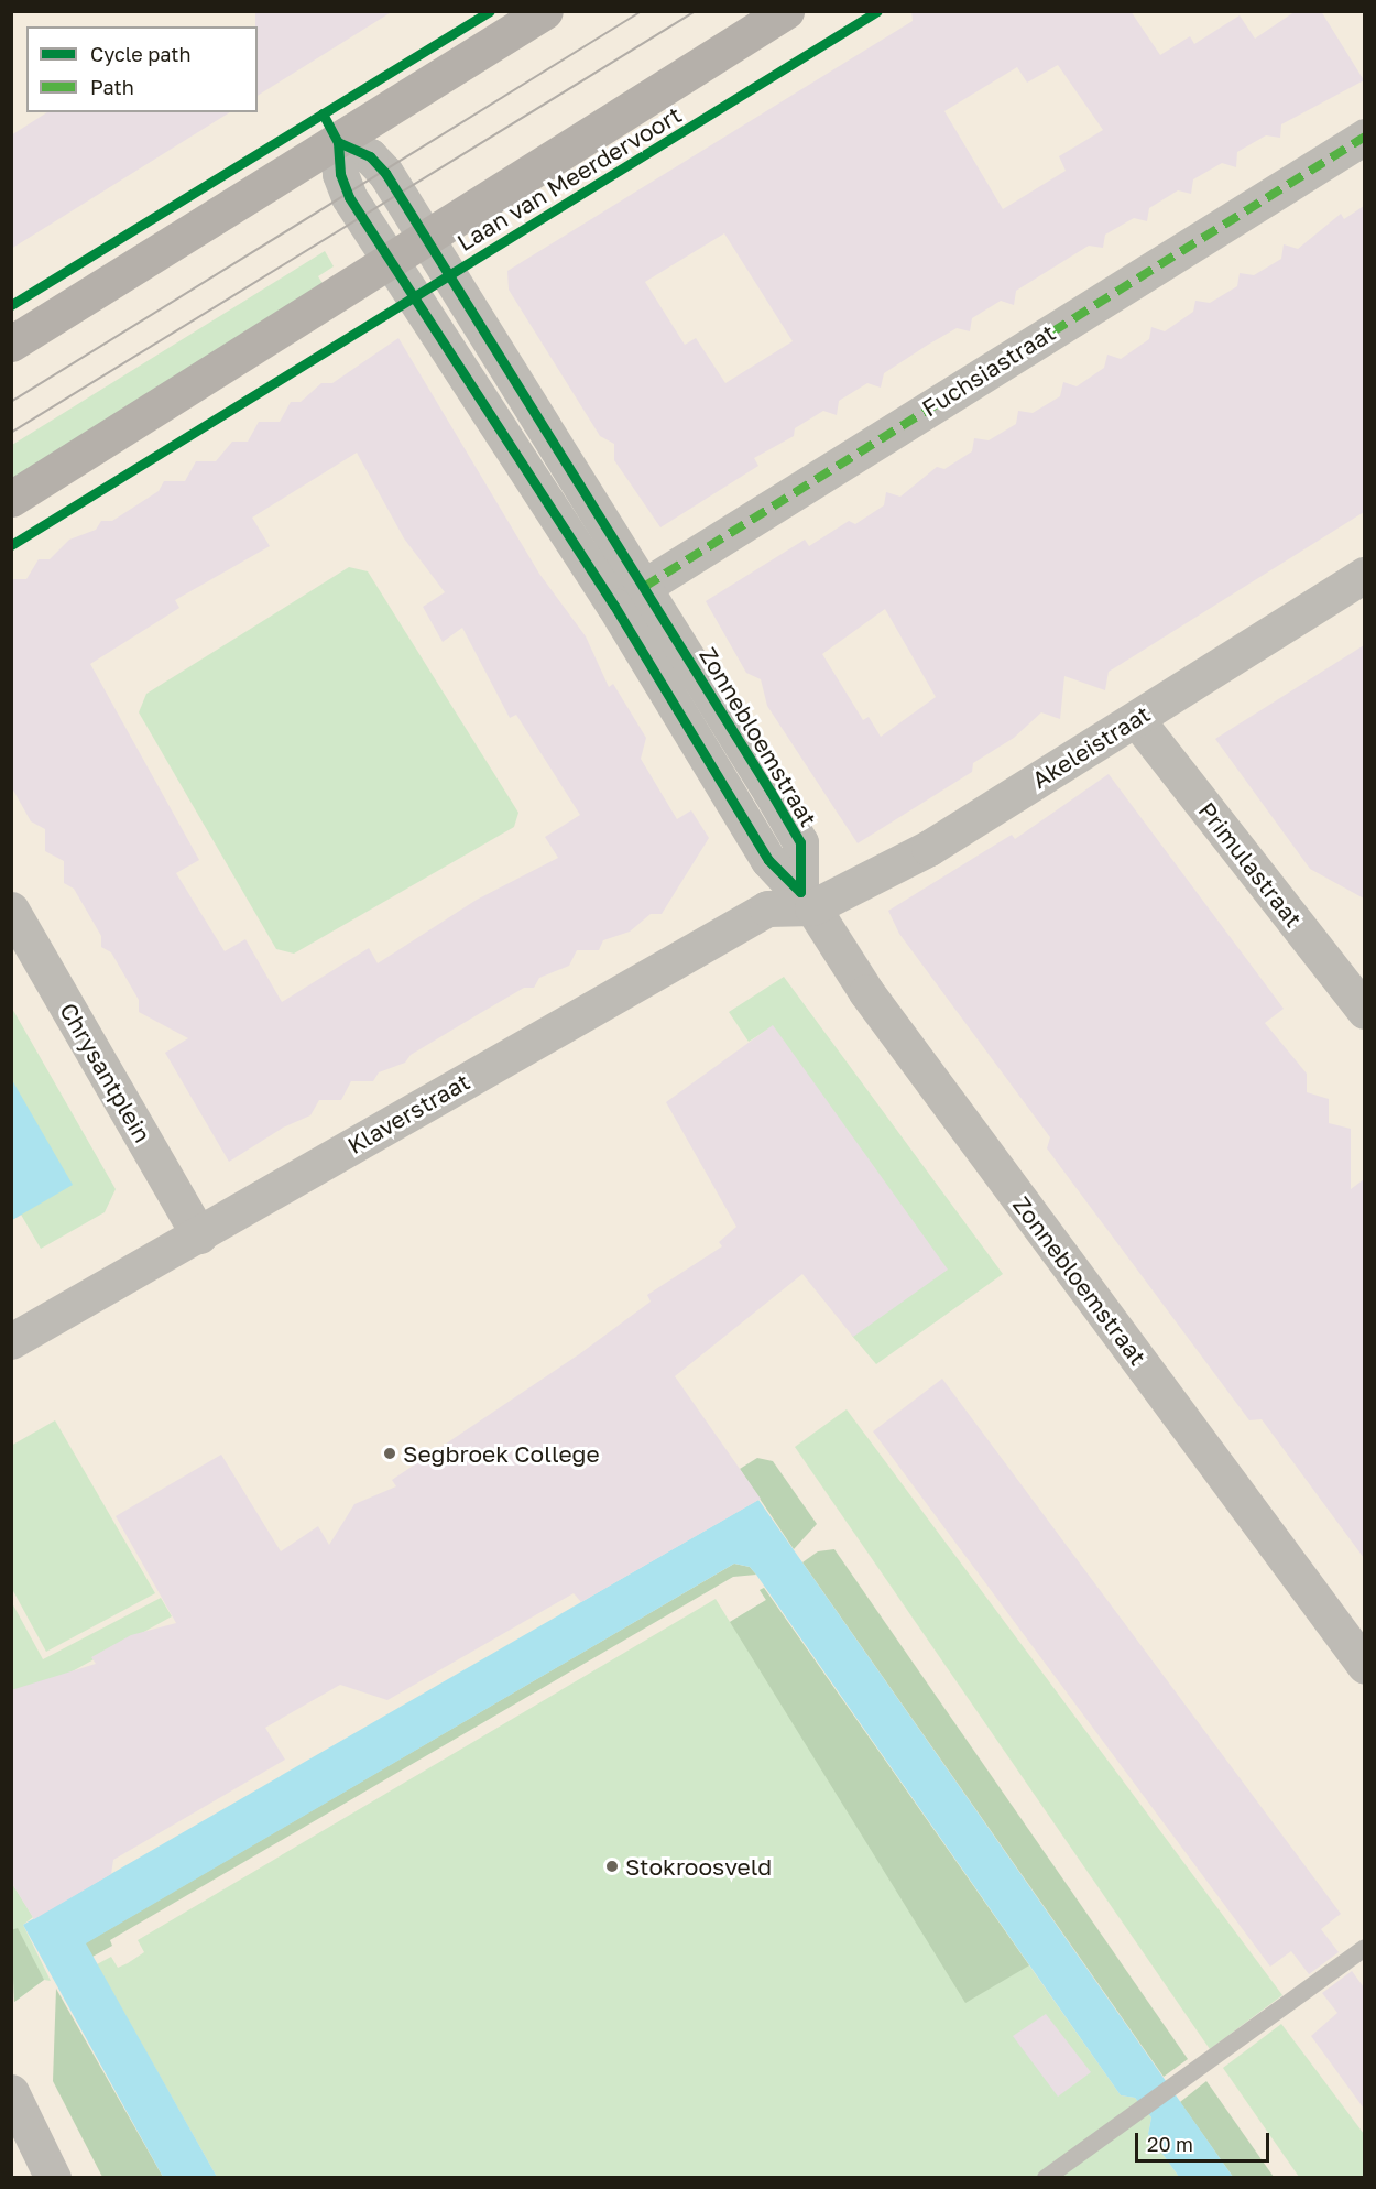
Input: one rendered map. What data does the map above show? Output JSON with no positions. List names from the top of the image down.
{
  "streets": {
    "street": [
      "Laan van Meerdervoort",
      "Fuchsiastraat",
      "Zonnebloemstraat",
      "Akeleistraat",
      "Primulastraat",
      "Chrysantplein",
      "Klaverstraat"
    ]
  },
  "crossings": [
    ["Laan van Meerdervoort", "Zonnebloemstraat"],
    ["Fuchsiastraat", "Zonnebloemstraat"],
    ["Zonnebloemstraat", "Akeleistraat"],
    ["Zonnebloemstraat", "Klaverstraat"],
    ["Akeleistraat", "Primulastraat"],
    ["Akeleistraat", "Klaverstraat"],
    ["Chrysantplein", "Klaverstraat"]
  ],
  "places": ["Segbroek College", "Stokroosveld"],
  "legend": ["Cycle path", "Path"],
  "scale_bar": "20 m"
}
